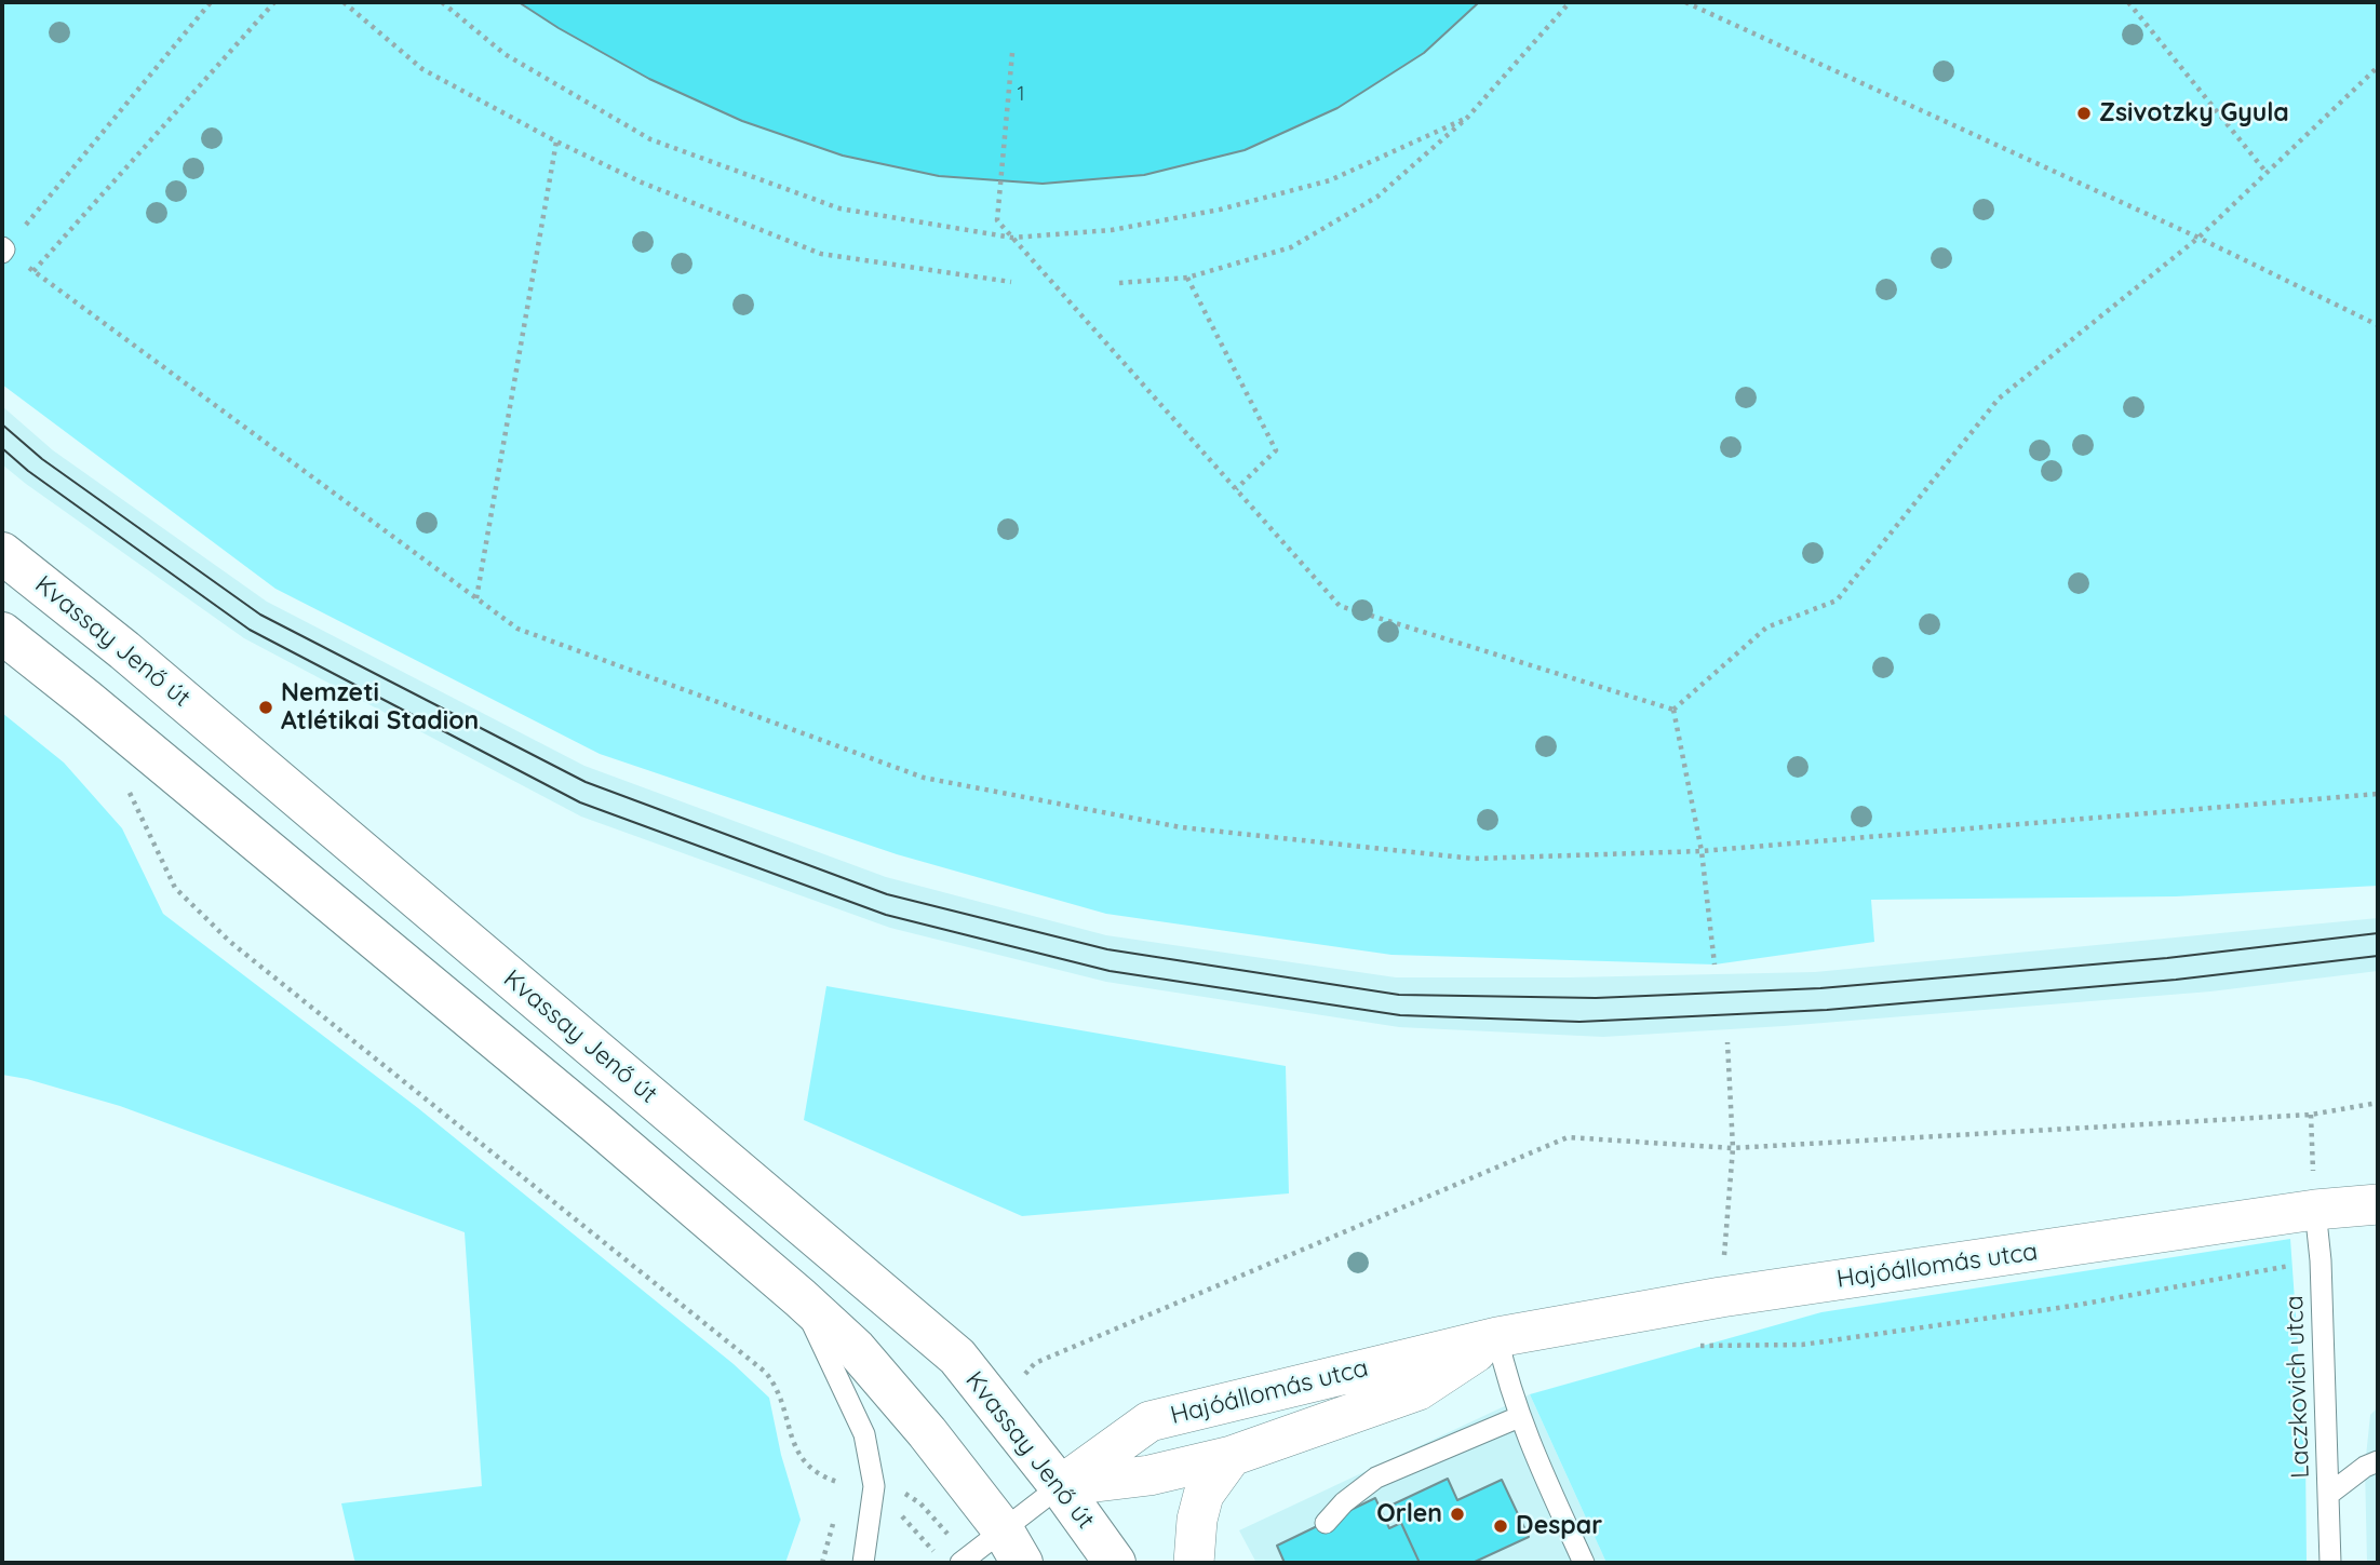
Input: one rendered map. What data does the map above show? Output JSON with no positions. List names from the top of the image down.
{
  "streets": {
    "main road": ["Kvassay Jenő út"],
    "street": ["Hajóállomás utca"],
    "lane": ["Laczkovich utca"]
  },
  "crossings": [
    ["Kvassay Jenő út", "Hajóállomás utca"],
    ["Hajóállomás utca", "Laczkovich utca"]
  ],
  "places": [
    "Zsivotzky Gyula",
    "Nemzeti Atlétikai Stadion",
    "Orlen",
    "Despar"
  ],
  "house_numbers": ["1"]
}
